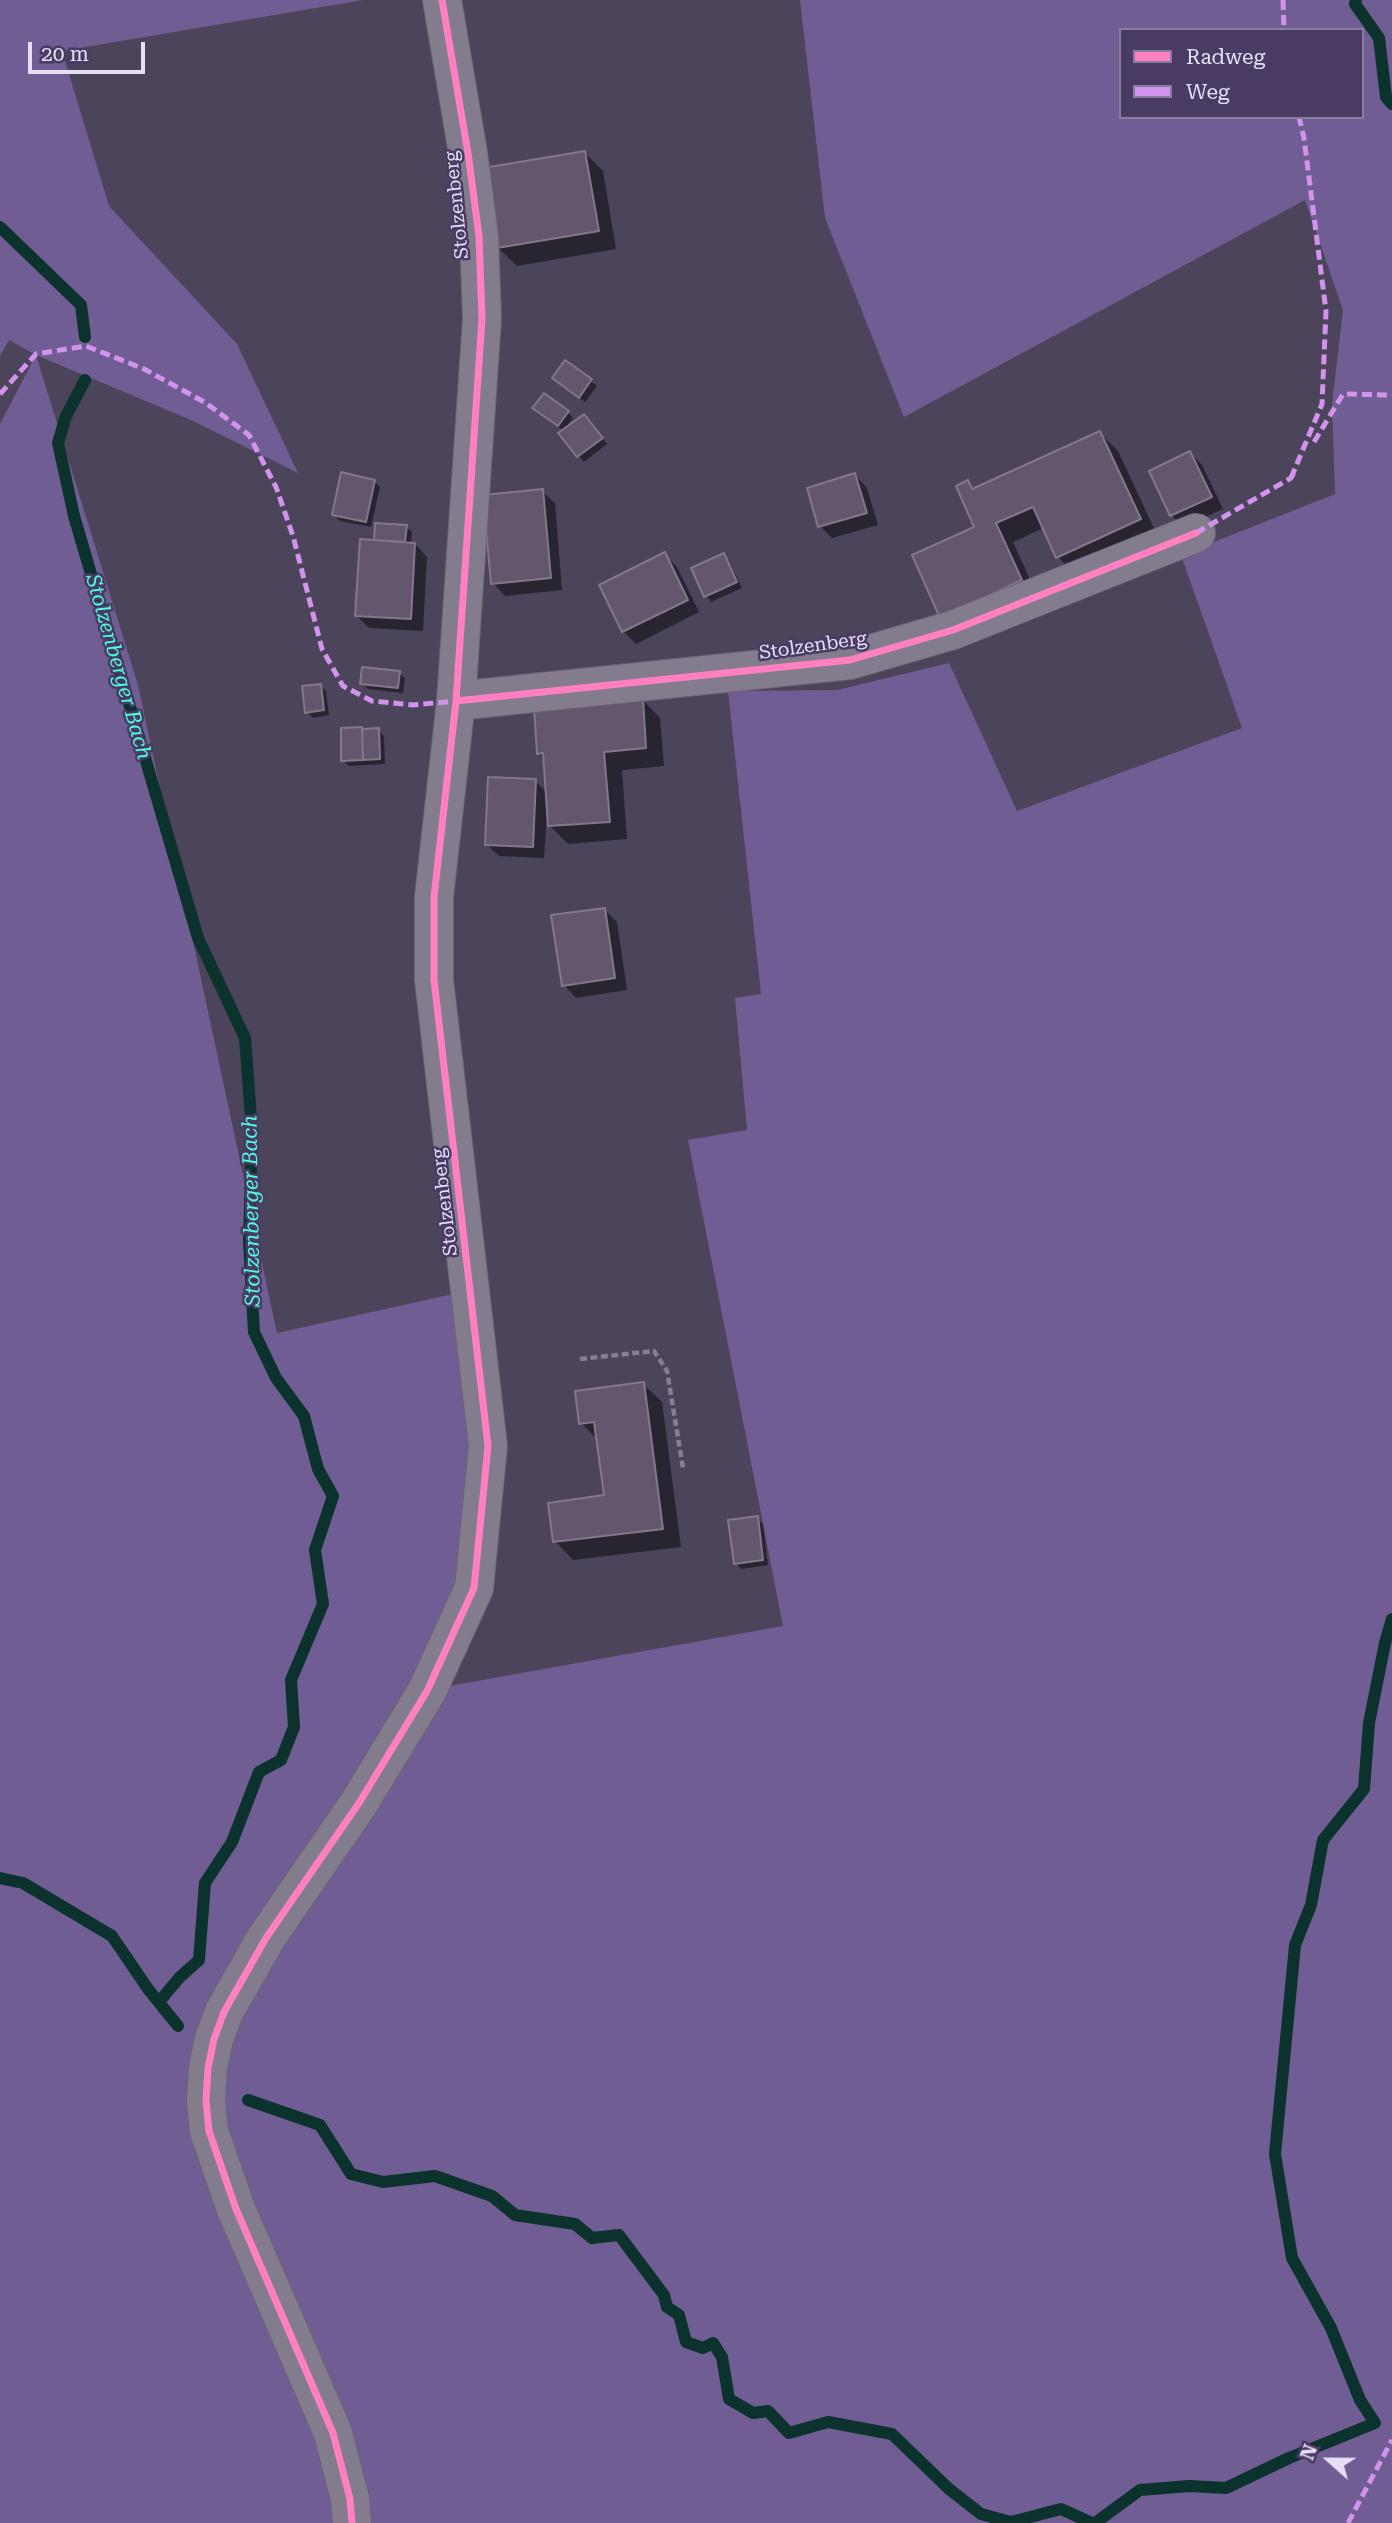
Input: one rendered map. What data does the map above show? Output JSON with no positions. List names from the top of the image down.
{
  "streets": {
    "street": ["Stolzenberg"]
  },
  "water": ["Stolzenberger Bach"],
  "legend": ["Radweg", "Weg"],
  "scale_bar": "20 m",
  "north": "left"
}
